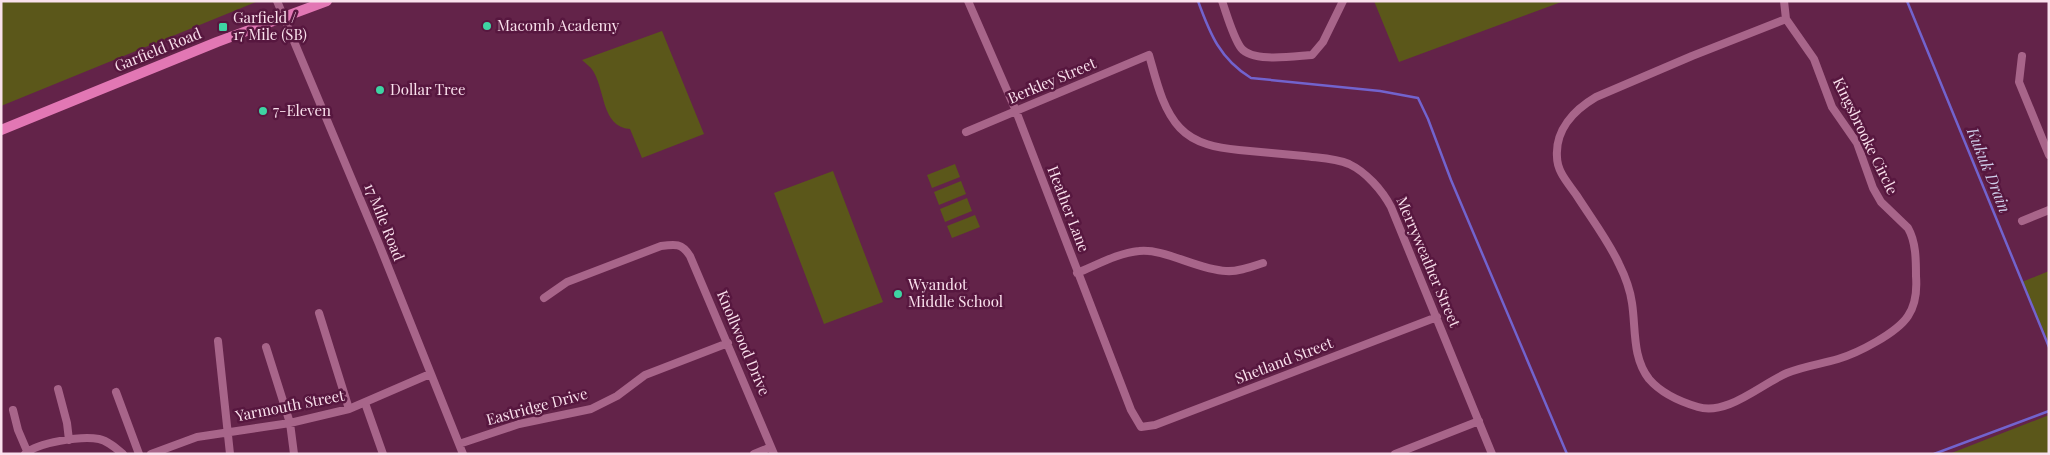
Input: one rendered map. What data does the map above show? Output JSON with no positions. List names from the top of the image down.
{
  "streets": {
    "main road": ["Garfield Road"],
    "street": [
      "Berkley Street",
      "Kingsbrooke Circle",
      "Heather Lane",
      "17 Mile Road",
      "Merryweather Street",
      "Knollwood Drive",
      "Shetland Street",
      "Yarmouth Street",
      "Eastridge Drive"
    ]
  },
  "crossings": [
    ["Garfield Road", "17 Mile Road"],
    ["Berkley Street", "Heather Lane"],
    ["Berkley Street", "Merryweather Street"],
    ["Heather Lane", "Shetland Street"],
    ["17 Mile Road", "Yarmouth Street"],
    ["17 Mile Road", "Eastridge Drive"],
    ["Merryweather Street", "Shetland Street"],
    ["Knollwood Drive", "Eastridge Drive"]
  ],
  "water": ["Kukuk Drain"],
  "places": {
    "other": [
      "Macomb Academy",
      "Dollar Tree",
      "7-Eleven",
      "Wyandot Middle School"
    ],
    "transit": ["Garfield / 17 Mile (SB)"]
  }
}
